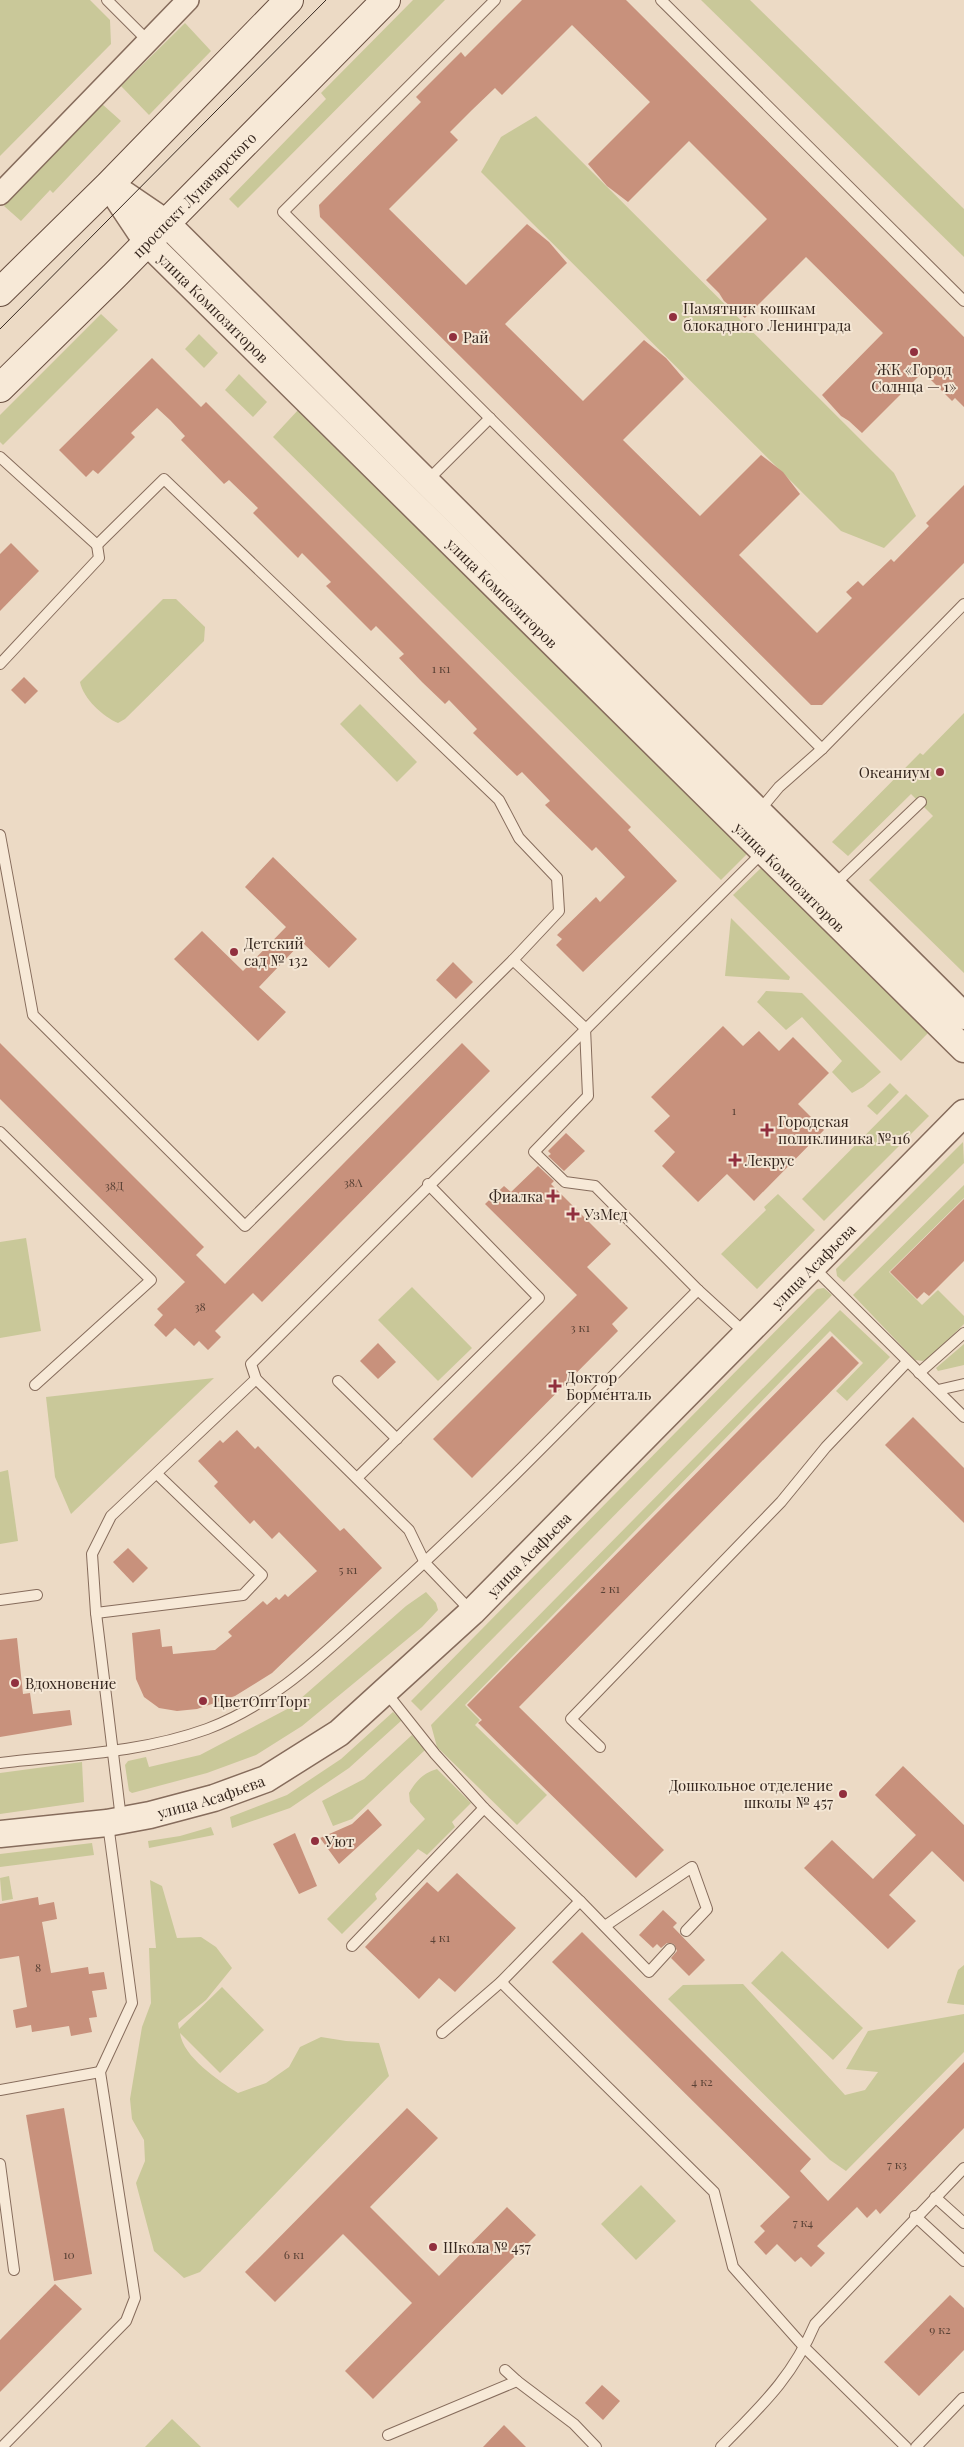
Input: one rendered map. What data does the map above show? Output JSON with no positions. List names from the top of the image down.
{
  "streets": {
    "main road": ["проспект Луначарского"],
    "street": ["улица Композиторов", "улица Асафьева"]
  },
  "crossings": [
    ["проспект Луначарского", "улица Композиторов"]
  ],
  "places": {
    "other": [
      "Памятник кошкам блокадного Ленинграда",
      "Рай",
      "ЖК «Город Солнца — 1»",
      "Океаниум",
      "Детский сад № 132",
      "Вдохновение",
      "ЦветОптТорг",
      "Дошкольное отделение школы № 457",
      "Уют",
      "Школа № 457"
    ],
    "health": [
      "Городская поликлиника №116",
      "Лекрус",
      "Фиалка",
      "УзМед",
      "Доктор Борменталь"
    ]
  },
  "house_numbers": [
    "1 к1",
    "1",
    "38А",
    "38Д",
    "38",
    "3 к1",
    "5 к1",
    "2 к1",
    "4 к1",
    "8",
    "4 к2",
    "7 к3",
    "7 к4",
    "10",
    "6 к1",
    "9 к2"
  ]
}
